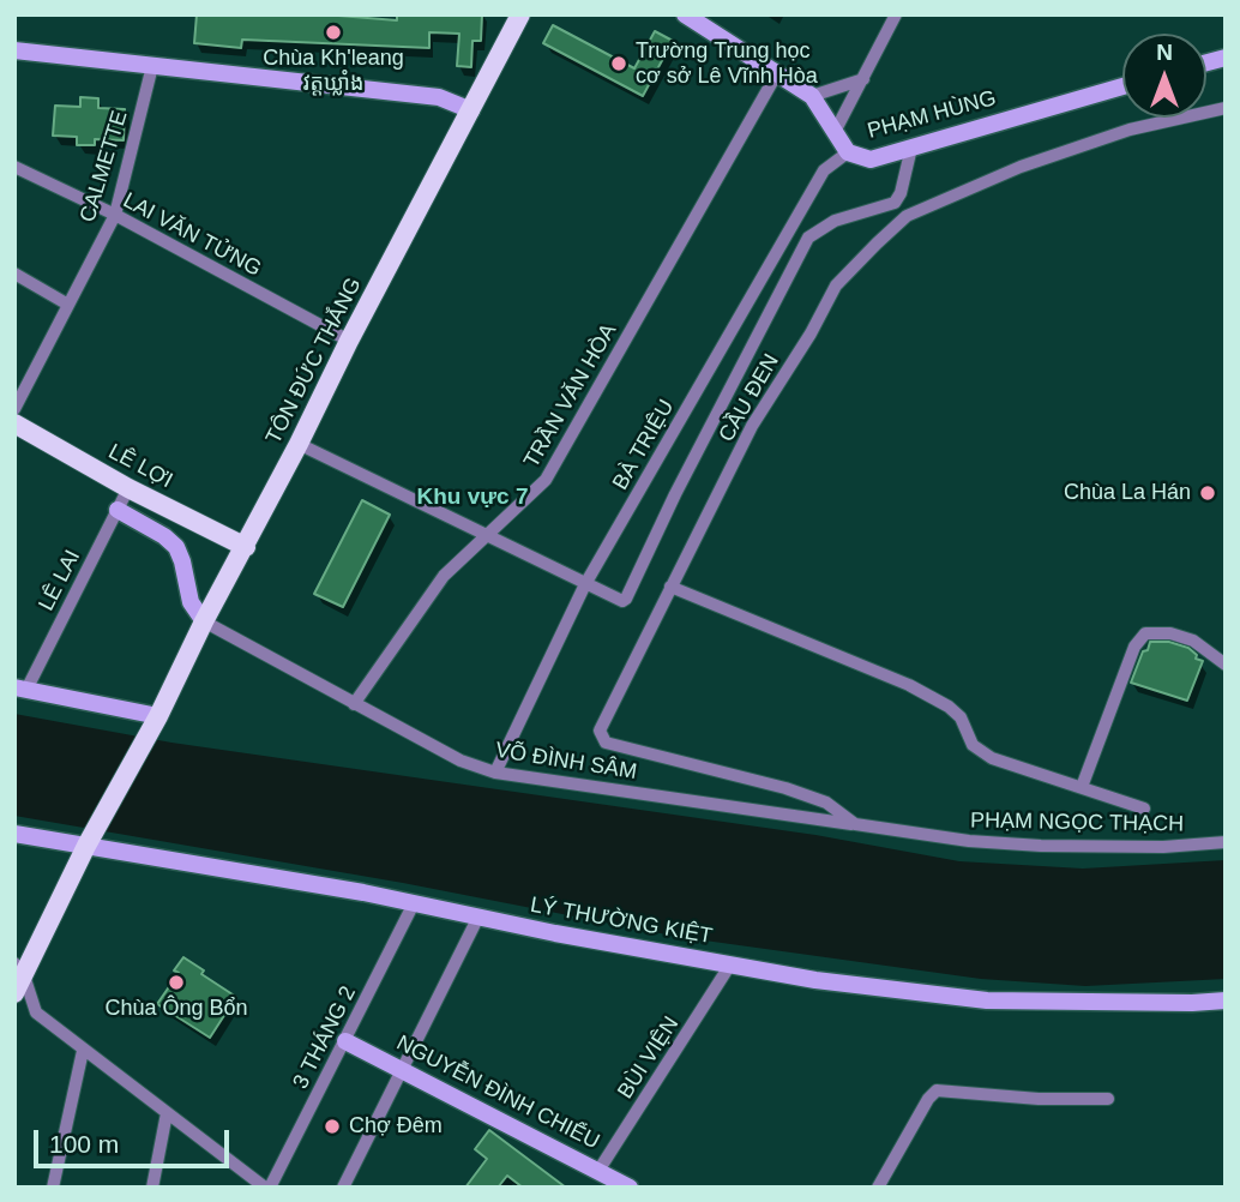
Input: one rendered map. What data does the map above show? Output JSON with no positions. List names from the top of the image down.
{
  "streets": {
    "main road": ["TÔN ĐỨC THẮNG", "LÊ LỢI"],
    "street": [
      "PHẠM HÙNG",
      "CALMETTE",
      "LAI VĂN TỬNG",
      "TRẦN VĂN HÒA",
      "CẦU ĐEN",
      "BÀ TRIỆU",
      "LÊ LAI",
      "VÕ ĐÌNH SÂM",
      "PHẠM NGỌC THẠCH",
      "LÝ THƯỜNG KIỆT",
      "3 THÁNG 2",
      "BÙI VIỆN",
      "NGUYỄN ĐÌNH CHIỂU"
    ]
  },
  "crossings": [
    ["PHẠM HÙNG", "TRẦN VĂN HÒA"],
    ["PHẠM HÙNG", "BÀ TRIỆU"],
    ["CALMETTE", "LAI VĂN TỬNG"],
    ["LAI VĂN TỬNG", "TÔN ĐỨC THẮNG"],
    ["TÔN ĐỨC THẮNG", "LÊ LỢI"],
    ["TÔN ĐỨC THẮNG", "VÕ ĐÌNH SÂM"],
    ["TÔN ĐỨC THẮNG", "LÝ THƯỜNG KIỆT"],
    ["TRẦN VĂN HÒA", "VÕ ĐÌNH SÂM"],
    ["CẦU ĐEN", "PHẠM NGỌC THẠCH"],
    ["BÀ TRIỆU", "VÕ ĐÌNH SÂM"],
    ["LÊ LỢI", "LÊ LAI"],
    ["VÕ ĐÌNH SÂM", "PHẠM NGỌC THẠCH"],
    ["LÝ THƯỜNG KIỆT", "3 THÁNG 2"],
    ["LÝ THƯỜNG KIỆT", "BÙI VIỆN"],
    ["3 THÁNG 2", "NGUYỄN ĐÌNH CHIỂU"],
    ["BÙI VIỆN", "NGUYỄN ĐÌNH CHIỂU"]
  ],
  "districts": ["Khu vực 7"],
  "places": [
    "Chùa Kh'leang វត្តឃ្លាំង",
    "Trường Trung học cơ sở Lê Vĩnh Hòa",
    "Chùa La Hán",
    "Chùa Ông Bổn",
    "Chợ Đêm"
  ],
  "scale_bar": "100 m",
  "north": "top"
}
